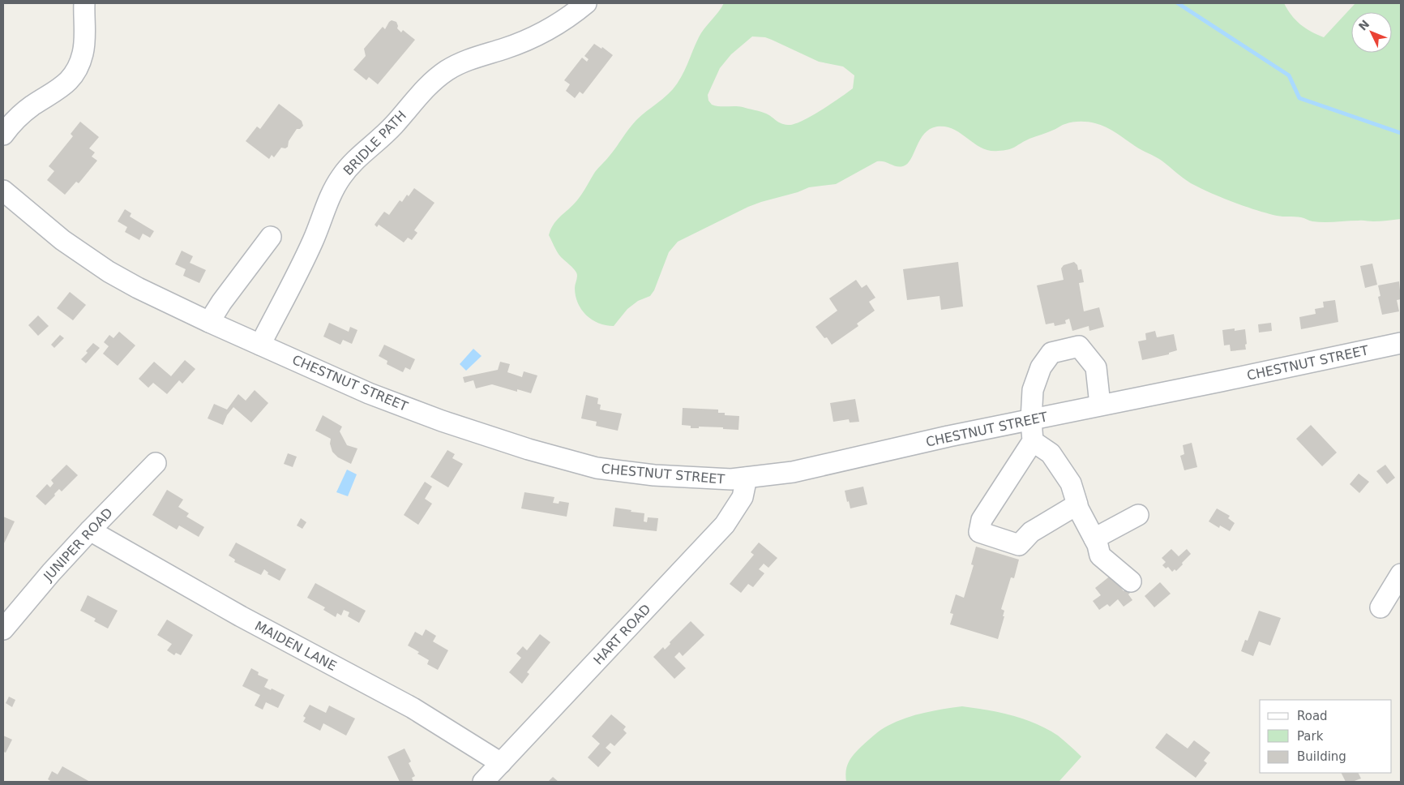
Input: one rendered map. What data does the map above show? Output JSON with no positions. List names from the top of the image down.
{
  "streets": {
    "street": [
      "BRIDLE PATH",
      "CHESTNUT STREET",
      "JUNIPER ROAD",
      "HART ROAD",
      "MAIDEN LANE"
    ]
  },
  "crossings": [
    ["BRIDLE PATH", "CHESTNUT STREET"],
    ["CHESTNUT STREET", "HART ROAD"],
    ["JUNIPER ROAD", "MAIDEN LANE"],
    ["HART ROAD", "MAIDEN LANE"]
  ],
  "legend": ["Road", "Park", "Building"],
  "north": "top left"
}
